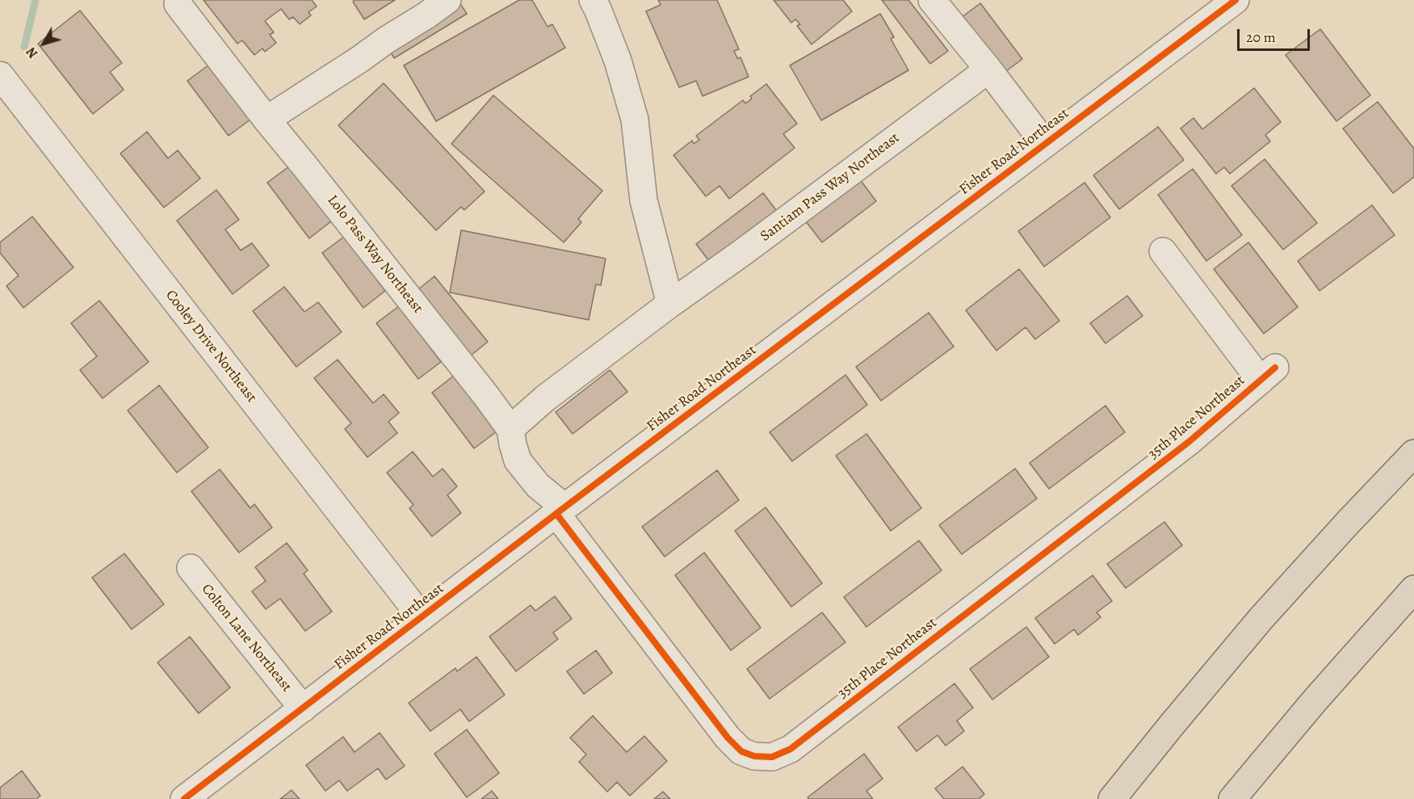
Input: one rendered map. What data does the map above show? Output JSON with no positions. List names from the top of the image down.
{
  "streets": {
    "street": [
      "Fisher Road Northeast",
      "Santiam Pass Way Northeast",
      "Lolo Pass Way Northeast",
      "Cooley Drive Northeast",
      "35th Place Northeast",
      "Colton Lane Northeast"
    ]
  },
  "crossings": [
    ["Fisher Road Northeast", "Lolo Pass Way Northeast"],
    ["Fisher Road Northeast", "Cooley Drive Northeast"],
    ["Fisher Road Northeast", "35th Place Northeast"],
    ["Fisher Road Northeast", "Colton Lane Northeast"],
    ["Santiam Pass Way Northeast", "Lolo Pass Way Northeast"],
    ["Lolo Pass Way Northeast", "35th Place Northeast"]
  ],
  "scale_bar": "20 m",
  "north": "bottom left"
}
